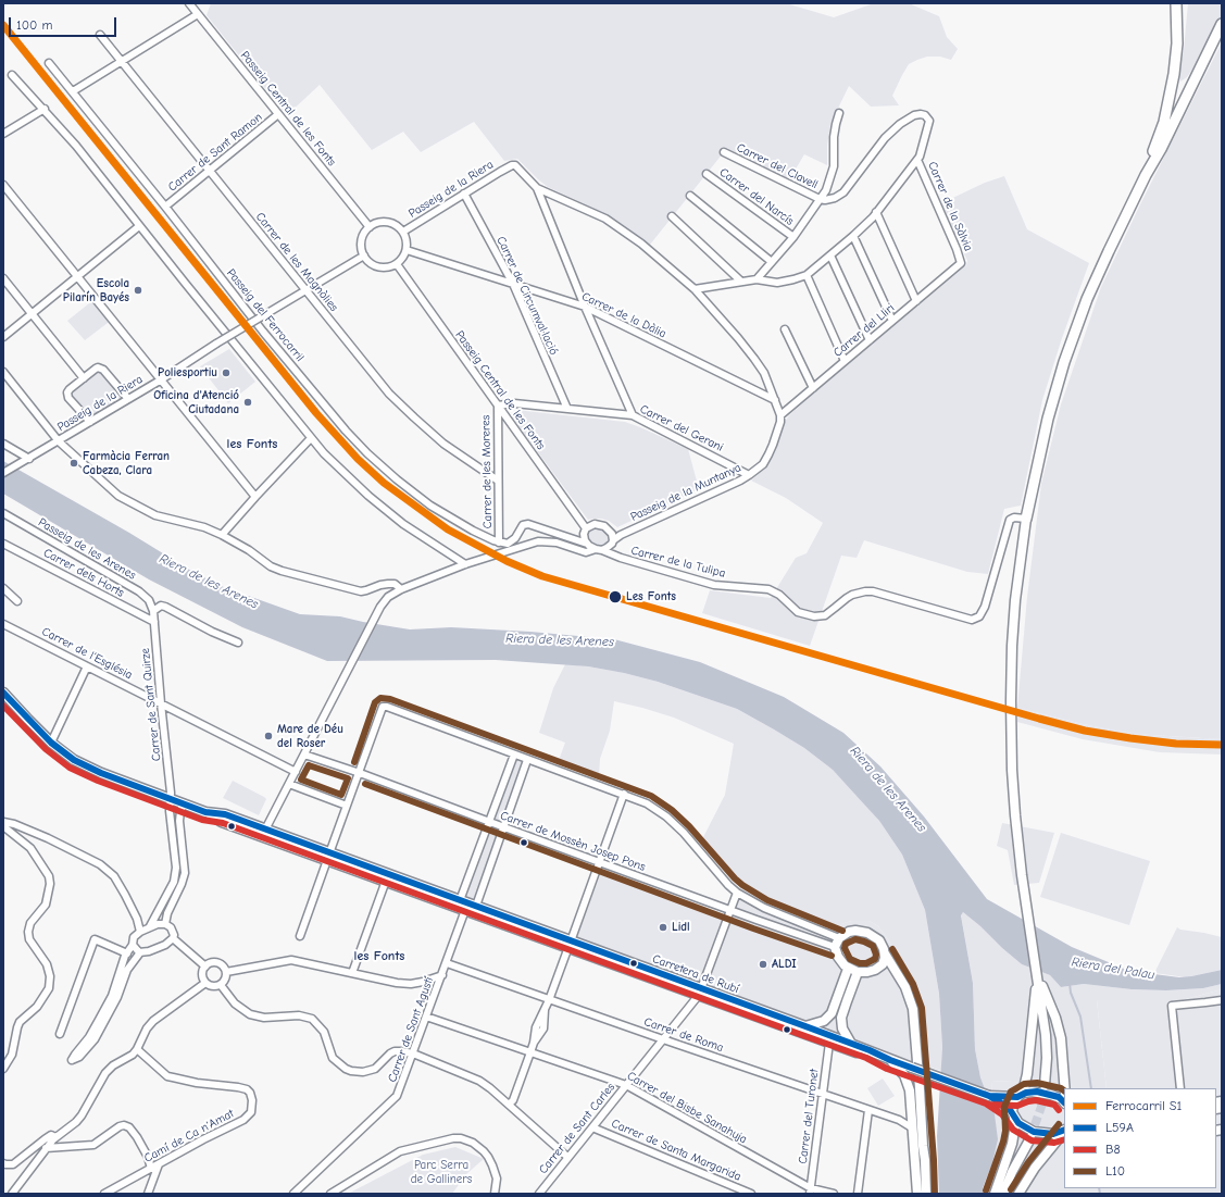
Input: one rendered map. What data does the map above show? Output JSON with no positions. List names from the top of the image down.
{
  "streets": {
    "main road": ["Carretera de Rubí"],
    "street": [
      "Passeig Central de les Fonts",
      "Carrer de Sant Ramon",
      "Carrer del Clavell",
      "Passeig de la Riera",
      "Carrer del Narcís",
      "Carrer de la Sàlvia",
      "Carrer de les Magnòlies",
      "Carrer de Circumval·lació",
      "Passeig del Ferrocarril",
      "Carrer de la Dàlia",
      "Carrer del Lliri",
      "Carrer del Gerani",
      "Carrer de les Moreres",
      "Passeig de la Muntanya",
      "Passeig de les Arenes",
      "Carrer de la Tulipa",
      "Carrer dels Horts",
      "Carrer de l'Església",
      "Carrer de Sant Quirze",
      "Carrer de Mossèn Josep Pons",
      "Carrer de Sant Agustí",
      "Carrer de Roma",
      "Carrer del Bisbe Sanahuja",
      "Carrer del Turonet",
      "Carrer de Sant Carles",
      "Camí de Ca n'Amat",
      "Carrer de Santa Margarida"
    ]
  },
  "crossings": [
    ["Passeig Central de les Fonts", "Carrer de Sant Ramon"],
    ["Passeig Central de les Fonts", "Passeig de la Riera"],
    ["Passeig Central de les Fonts", "Carrer de la Dàlia"],
    ["Passeig Central de les Fonts", "Carrer del Gerani"],
    ["Passeig Central de les Fonts", "Carrer de les Moreres"],
    ["Passeig Central de les Fonts", "Passeig de la Muntanya"],
    ["Passeig Central de les Fonts", "Carrer de la Tulipa"],
    ["Carrer de Sant Ramon", "Carrer de les Magnòlies"],
    ["Carrer de Sant Ramon", "Passeig del Ferrocarril"],
    ["Passeig de la Riera", "Carrer de les Magnòlies"],
    ["Passeig de la Riera", "Carrer de Circumval·lació"],
    ["Passeig de la Riera", "Carrer de la Dàlia"],
    ["Carrer de la Sàlvia", "Carrer del Lliri"],
    ["Carrer de les Magnòlies", "Carrer de les Moreres"],
    ["Carrer de Circumval·lació", "Carrer de la Dàlia"],
    ["Carrer de Circumval·lació", "Carrer del Gerani"],
    ["Passeig del Ferrocarril", "Carrer de les Moreres"],
    ["Carrer del Lliri", "Passeig de la Muntanya"],
    ["Carrer del Gerani", "Carrer de les Moreres"],
    ["Carrer del Gerani", "Passeig de la Muntanya"],
    ["Carrer de les Moreres", "Passeig de la Muntanya"],
    ["Carrer de les Moreres", "Carrer de la Tulipa"],
    ["Passeig de la Muntanya", "Carrer de la Tulipa"],
    ["Passeig de les Arenes", "Carrer de Sant Quirze"],
    ["Carrer dels Horts", "Carrer de Sant Quirze"],
    ["Carrer de l'Església", "Carrer de Sant Quirze"],
    ["Carrer de Mossèn Josep Pons", "Carrer de Sant Carles"],
    ["Carretera de Rubí", "Carrer de Sant Agustí"],
    ["Carretera de Rubí", "Carrer del Turonet"],
    ["Carretera de Rubí", "Carrer de Sant Carles"],
    ["Carrer de Sant Agustí", "Carrer de Roma"],
    ["Carrer de Sant Agustí", "Carrer del Bisbe Sanahuja"],
    ["Carrer de Roma", "Carrer del Turonet"],
    ["Carrer de Roma", "Carrer de Sant Carles"],
    ["Carrer del Bisbe Sanahuja", "Carrer del Turonet"],
    ["Carrer del Bisbe Sanahuja", "Carrer de Sant Carles"],
    ["Carrer de Sant Carles", "Carrer de Santa Margarida"]
  ],
  "districts": ["les Fonts", "les Fonts"],
  "water": ["Riera de les Arenes", "Riera del Palau"],
  "parks": ["Parc Serra de Galliners"],
  "places": [
    "Escola Pilarín Bayés",
    "Poliesportiu",
    "Oficina d'Atenció Ciutadana",
    "Farmàcia Ferran Cabeza, Clara",
    "Les Fonts",
    "Mare de Déu del Roser",
    "Lidl",
    "ALDI"
  ],
  "lines": [
    "rail line S1",
    "transit line L59A",
    "transit line L10",
    "transit line B8"
  ],
  "legend": [
    "Ferrocarril S1",
    "L59A",
    "B8",
    "L10"
  ],
  "scale_bar": "100 m"
}
